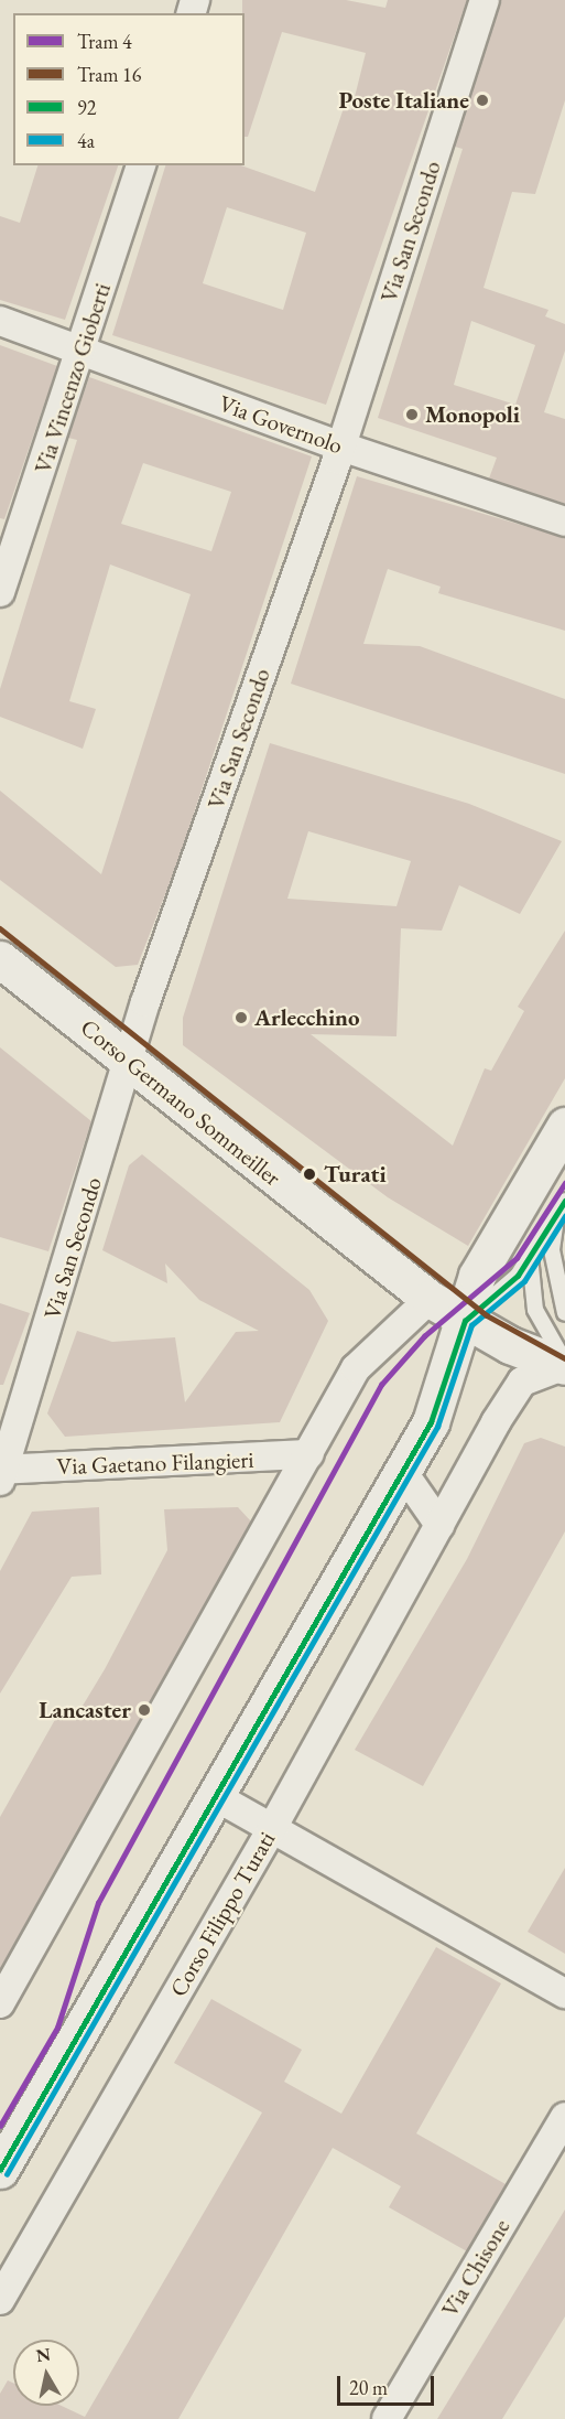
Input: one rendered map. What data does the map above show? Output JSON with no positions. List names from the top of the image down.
{
  "streets": {
    "main road": ["Corso Germano Sommeiller"],
    "street": [
      "Via San Secondo",
      "Via Vincenzo Gioberti",
      "Via Governolo",
      "Via Gaetano Filangieri",
      "Corso Filippo Turati",
      "Via Chisone"
    ]
  },
  "crossings": [
    ["Via San Secondo", "Via Governolo"],
    ["Via San Secondo", "Corso Germano Sommeiller"],
    ["Via San Secondo", "Via Gaetano Filangieri"],
    ["Via Vincenzo Gioberti", "Via Governolo"],
    ["Corso Germano Sommeiller", "Corso Filippo Turati"]
  ],
  "places": [
    "Poste Italiane",
    "Monopoli",
    "Arlecchino",
    "Turati",
    "Lancaster"
  ],
  "lines": [
    "tram line 16",
    "tram line 4",
    "transit line 92",
    "transit line 4a"
  ],
  "legend": [
    "Tram 4",
    "Tram 16",
    "92",
    "4a"
  ],
  "scale_bar": "20 m",
  "north": "top"
}
